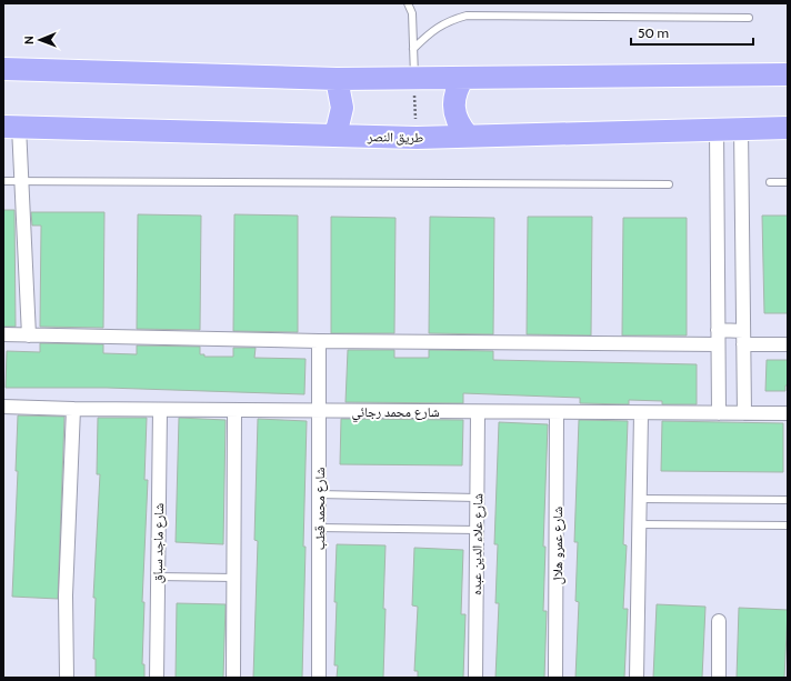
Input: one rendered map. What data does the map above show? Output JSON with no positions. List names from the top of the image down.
{
  "streets": {
    "highway": ["طريق النصر"],
    "street": [
      "شارع محمد رجائي",
      "شارع محمد قطب",
      "شارع ماجد سباق",
      "شارع علاء الدين عبده",
      "شارع عمرو هلال"
    ]
  },
  "crossings": [
    ["شارع محمد رجائي", "شارع محمد قطب"],
    ["شارع محمد رجائي", "شارع ماجد سباق"],
    ["شارع محمد رجائي", "شارع علاء الدين عبده"],
    ["شارع محمد رجائي", "شارع عمرو هلال"]
  ],
  "scale_bar": "50 m",
  "north": "left"
}
